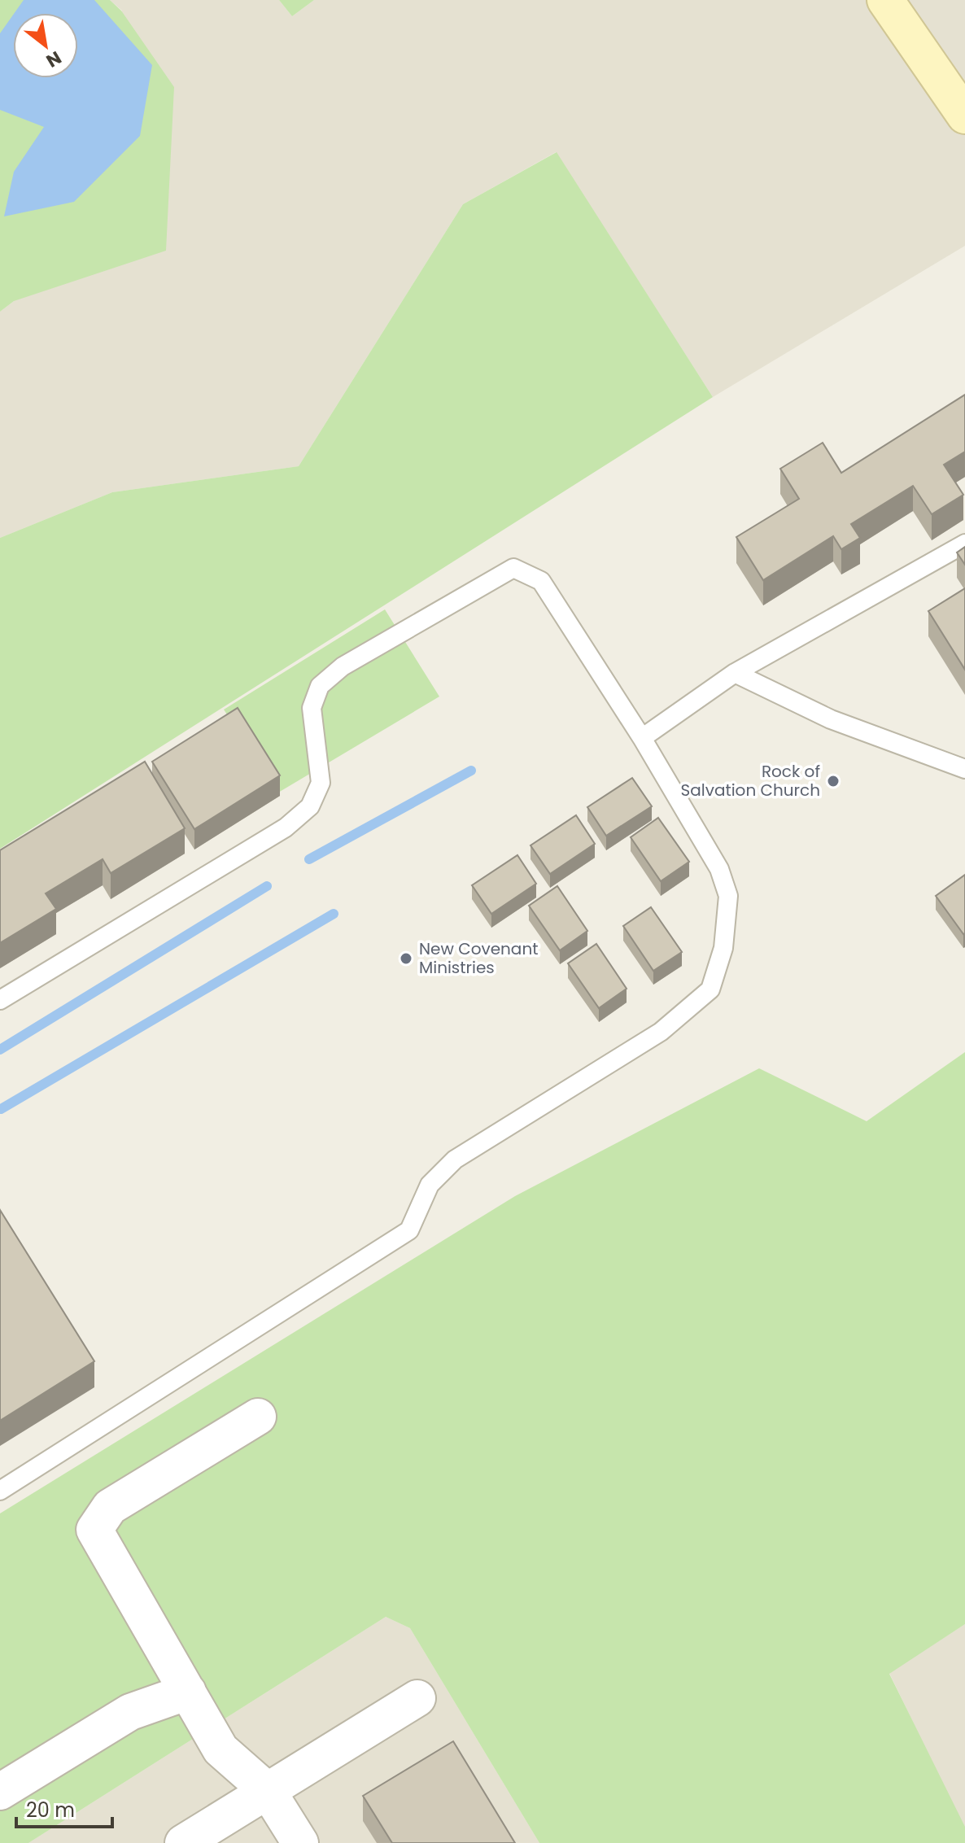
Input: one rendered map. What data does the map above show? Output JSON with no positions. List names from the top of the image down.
{
  "places": ["Rock of Salvation Church", "New Covenant Ministries"],
  "scale_bar": "20 m",
  "north": "bottom right"
}
